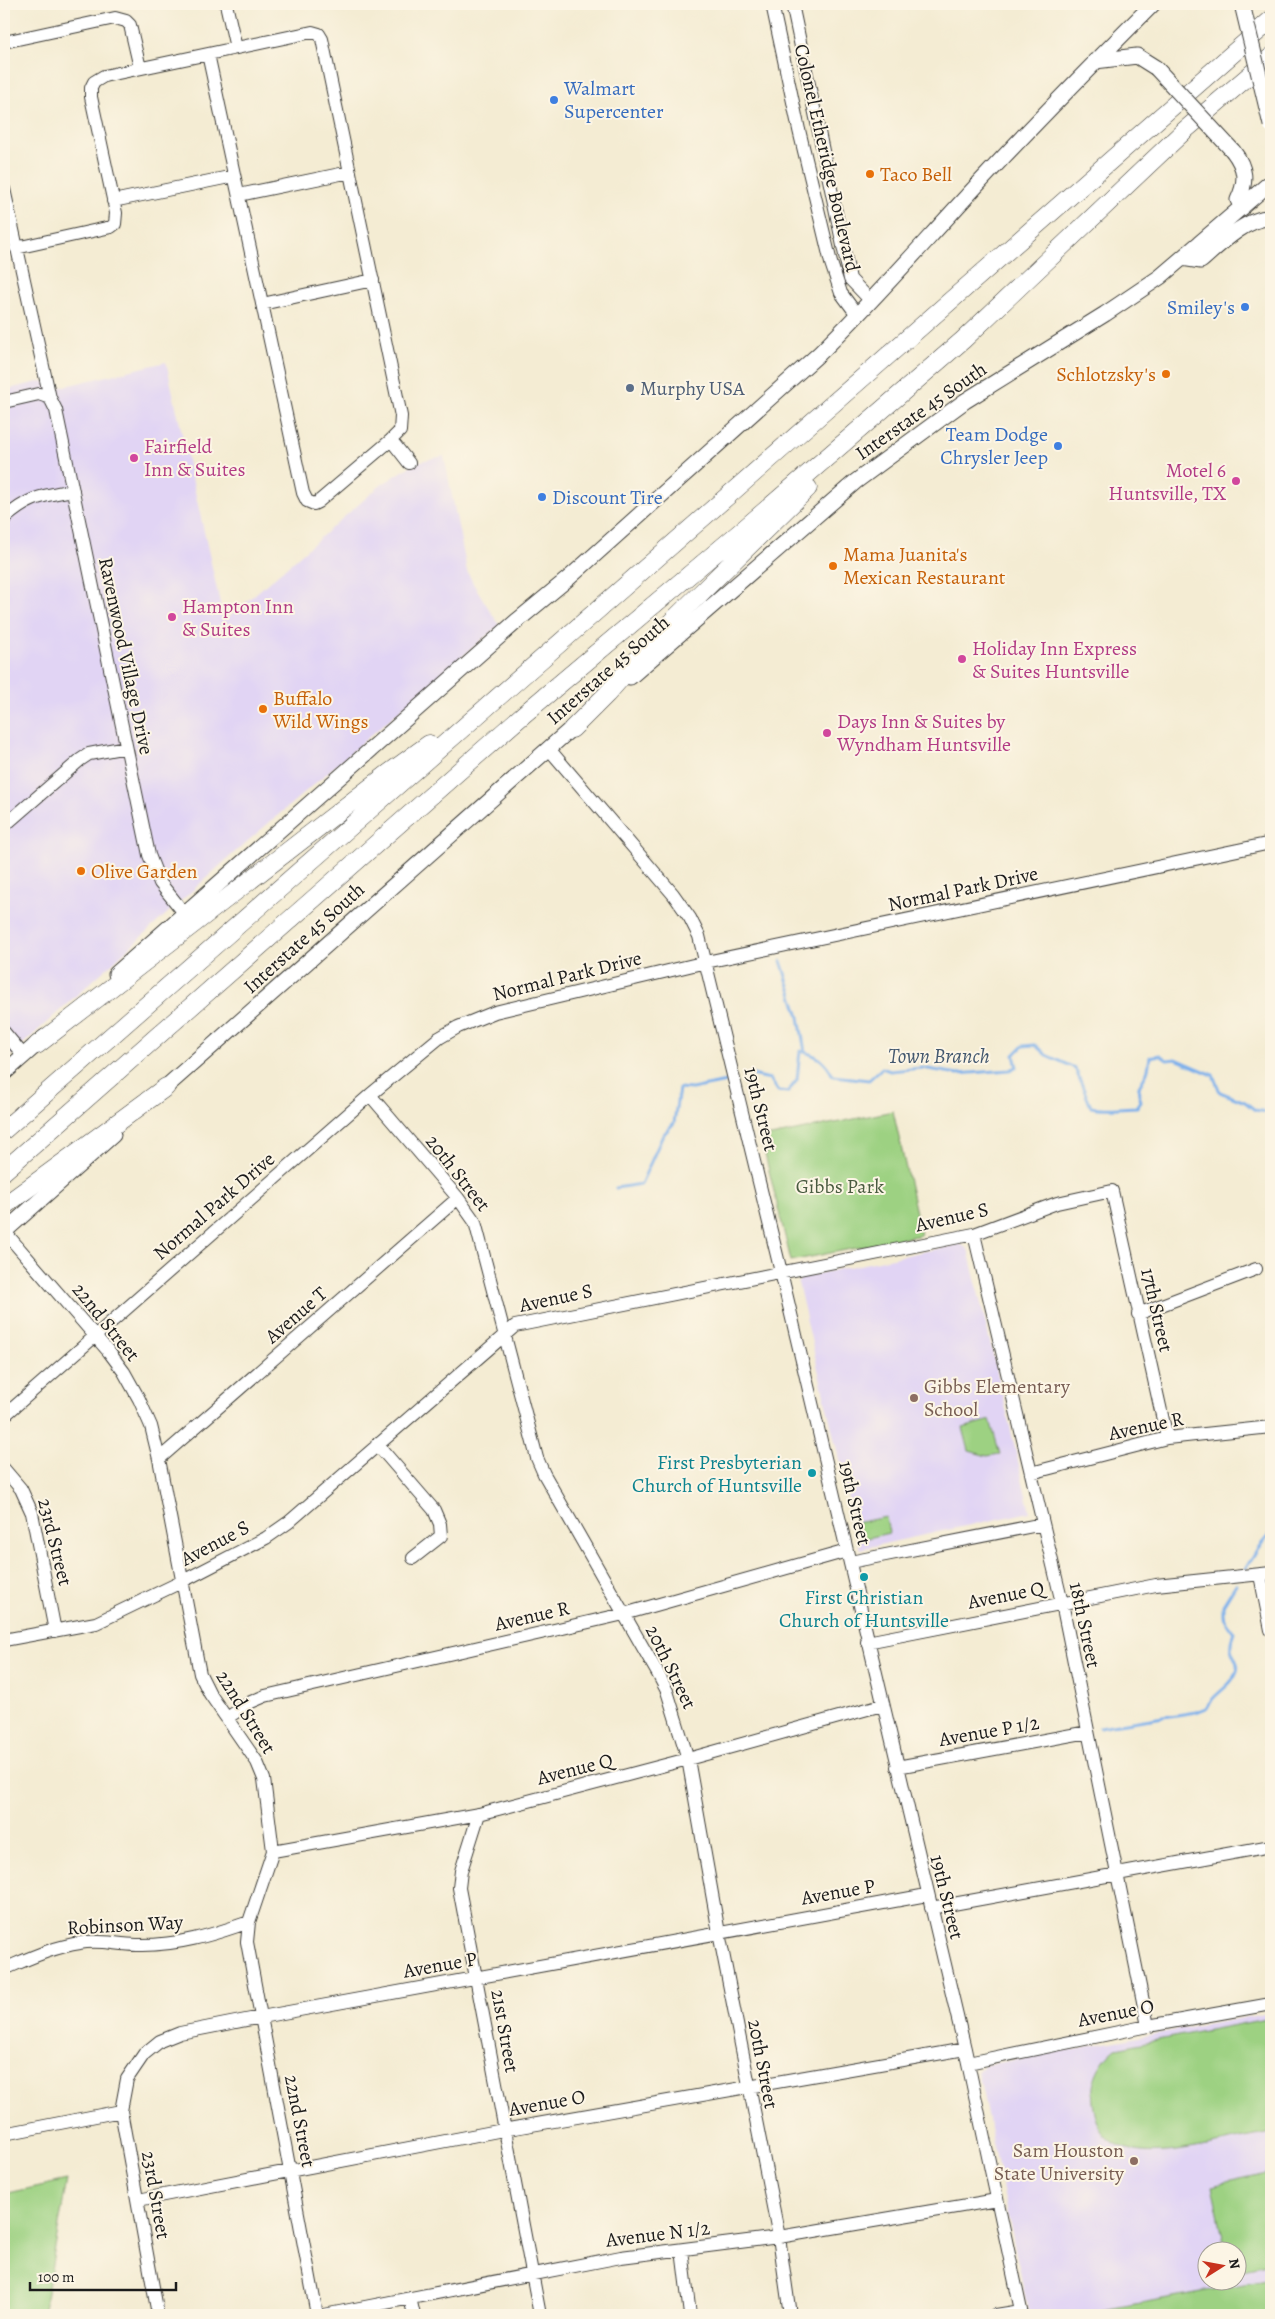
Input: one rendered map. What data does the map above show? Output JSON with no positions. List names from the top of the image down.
{
  "streets": {
    "main road": ["Interstate 45 South"],
    "street": [
      "Colonel Etheridge Boulevard",
      "Ravenwood Village Drive",
      "Normal Park Drive",
      "19th Street",
      "20th Street",
      "Avenue S",
      "17th Street",
      "Avenue T",
      "22nd Street",
      "Avenue R",
      "23rd Street",
      "Avenue Q",
      "18th Street",
      "Avenue P 1/2",
      "Avenue P",
      "Robinson Way",
      "Avenue O",
      "21st Street",
      "Avenue N 1/2"
    ]
  },
  "crossings": [
    ["Interstate 45 South", "19th Street"],
    ["Interstate 45 South", "22nd Street"],
    ["Normal Park Drive", "19th Street"],
    ["Normal Park Drive", "20th Street"],
    ["Normal Park Drive", "22nd Street"],
    ["19th Street", "Avenue S"],
    ["19th Street", "Avenue R"],
    ["19th Street", "Avenue Q"],
    ["19th Street", "Avenue P 1/2"],
    ["19th Street", "Avenue P"],
    ["19th Street", "Avenue O"],
    ["19th Street", "Avenue N 1/2"],
    ["20th Street", "Avenue S"],
    ["20th Street", "Avenue T"],
    ["20th Street", "Avenue R"],
    ["20th Street", "Avenue Q"],
    ["20th Street", "Avenue P"],
    ["20th Street", "Avenue O"],
    ["20th Street", "Avenue N 1/2"],
    ["Avenue S", "17th Street"],
    ["Avenue S", "22nd Street"],
    ["Avenue S", "23rd Street"],
    ["Avenue S", "18th Street"],
    ["17th Street", "Avenue R"],
    ["Avenue T", "22nd Street"],
    ["22nd Street", "Avenue R"],
    ["22nd Street", "Avenue Q"],
    ["22nd Street", "Avenue P"],
    ["22nd Street", "Robinson Way"],
    ["22nd Street", "Avenue O"],
    ["Avenue R", "18th Street"],
    ["23rd Street", "Avenue P"],
    ["23rd Street", "Avenue O"],
    ["Avenue Q", "18th Street"],
    ["Avenue Q", "21st Street"],
    ["18th Street", "Avenue P 1/2"],
    ["18th Street", "Avenue O"],
    ["Avenue P", "21st Street"],
    ["Avenue O", "21st Street"],
    ["21st Street", "Avenue N 1/2"]
  ],
  "water": ["Town Branch"],
  "parks": ["Gibbs Park"],
  "places": [
    "Walmart Supercenter",
    "Taco Bell",
    "Smiley's",
    "Schlotzsky's",
    "Murphy USA",
    "Team Dodge Chrysler Jeep",
    "Fairfield Inn & Suites",
    "Motel 6 Huntsville, TX",
    "Discount Tire",
    "Mama Juanita's Mexican Restaurant",
    "Hampton Inn & Suites",
    "Holiday Inn Express & Suites Huntsville",
    "Buffalo Wild Wings",
    "Days Inn & Suites by Wyndham Huntsville",
    "Olive Garden",
    "Gibbs Elementary School",
    "First Presbyterian Church of Huntsville",
    "First Christian Church of Huntsville",
    "Sam Houston State University"
  ],
  "scale_bar": "100 m",
  "north": "right"
}
